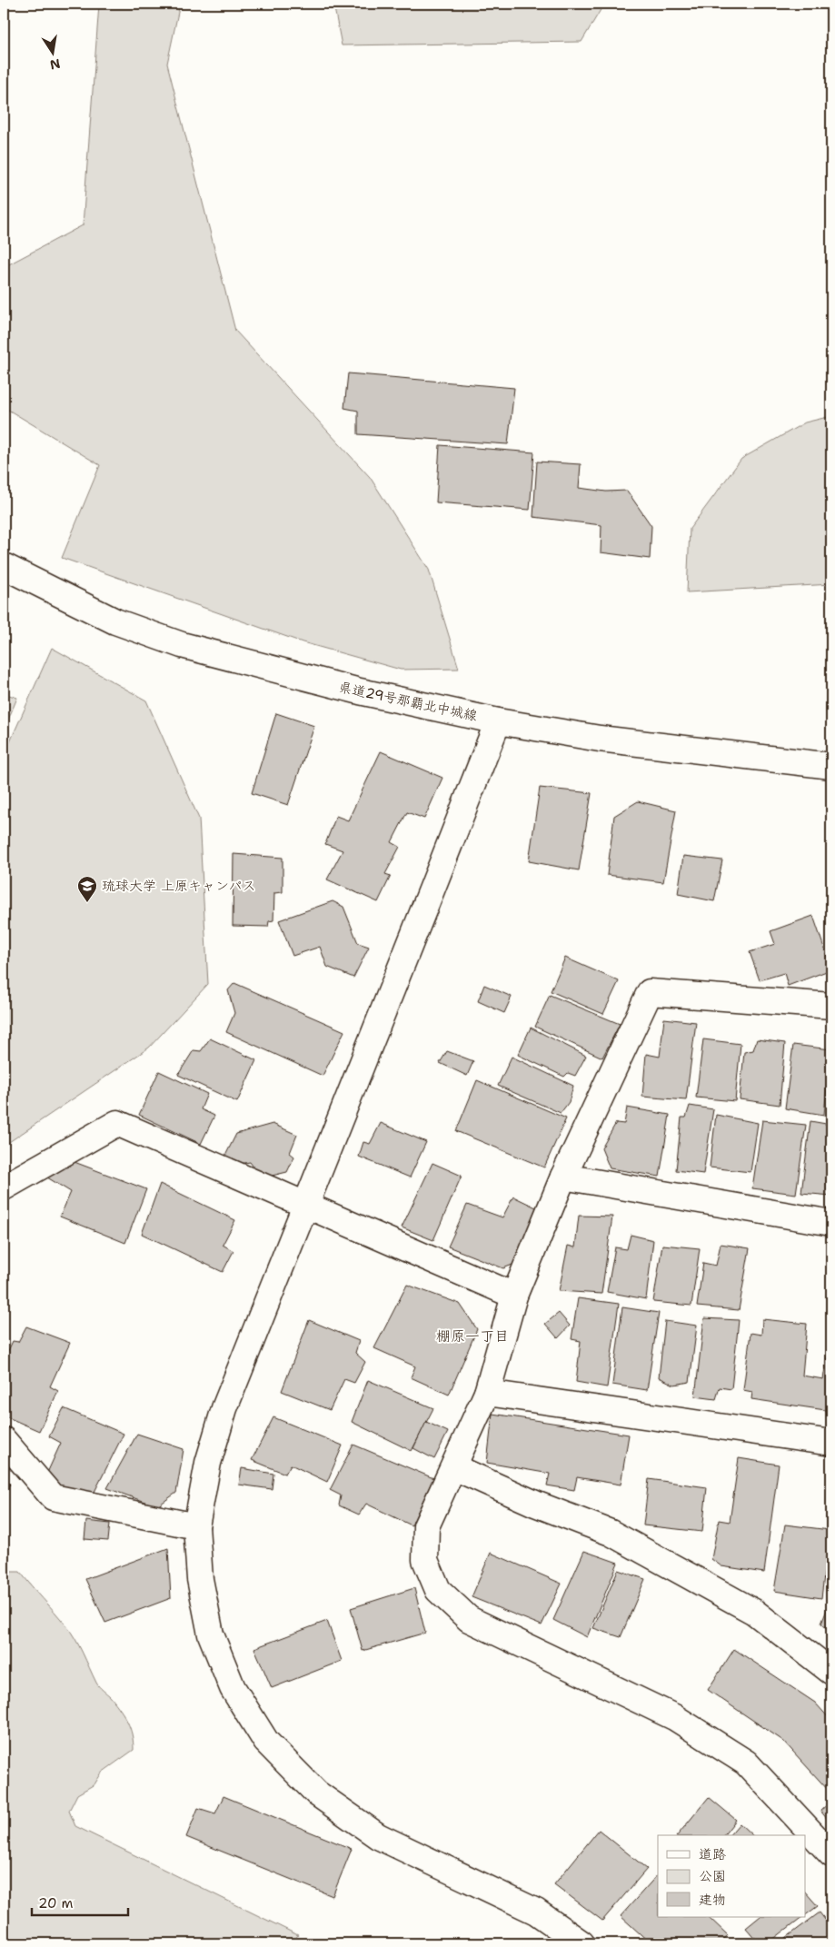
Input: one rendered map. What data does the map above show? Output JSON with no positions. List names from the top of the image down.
{
  "streets": {
    "street": ["県道29号那覇北中城線"]
  },
  "districts": ["棚原一丁目"],
  "places": {
    "school or university": ["琉球大学 上原キャンパス"]
  },
  "legend": ["道路", "公園", "建物"],
  "scale_bar": "20 m",
  "north": "bottom"
}
